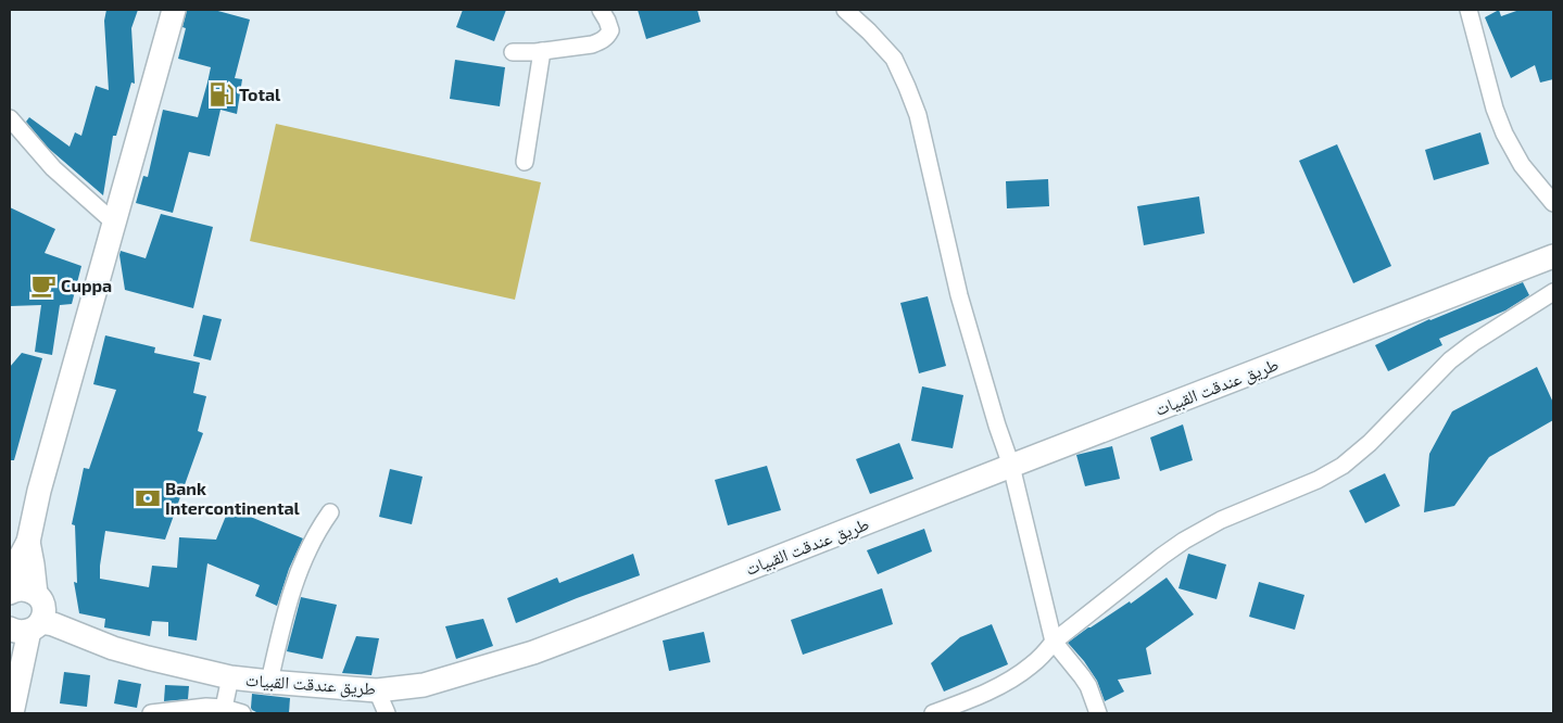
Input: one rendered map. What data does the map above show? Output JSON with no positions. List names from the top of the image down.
{
  "streets": {
    "main road": ["طريق عندقت القبيات"]
  },
  "places": {
    "fuel station": ["Total"],
    "cafe": ["Cuppa"],
    "bank": ["Bank Intercontinental"]
  }
}
